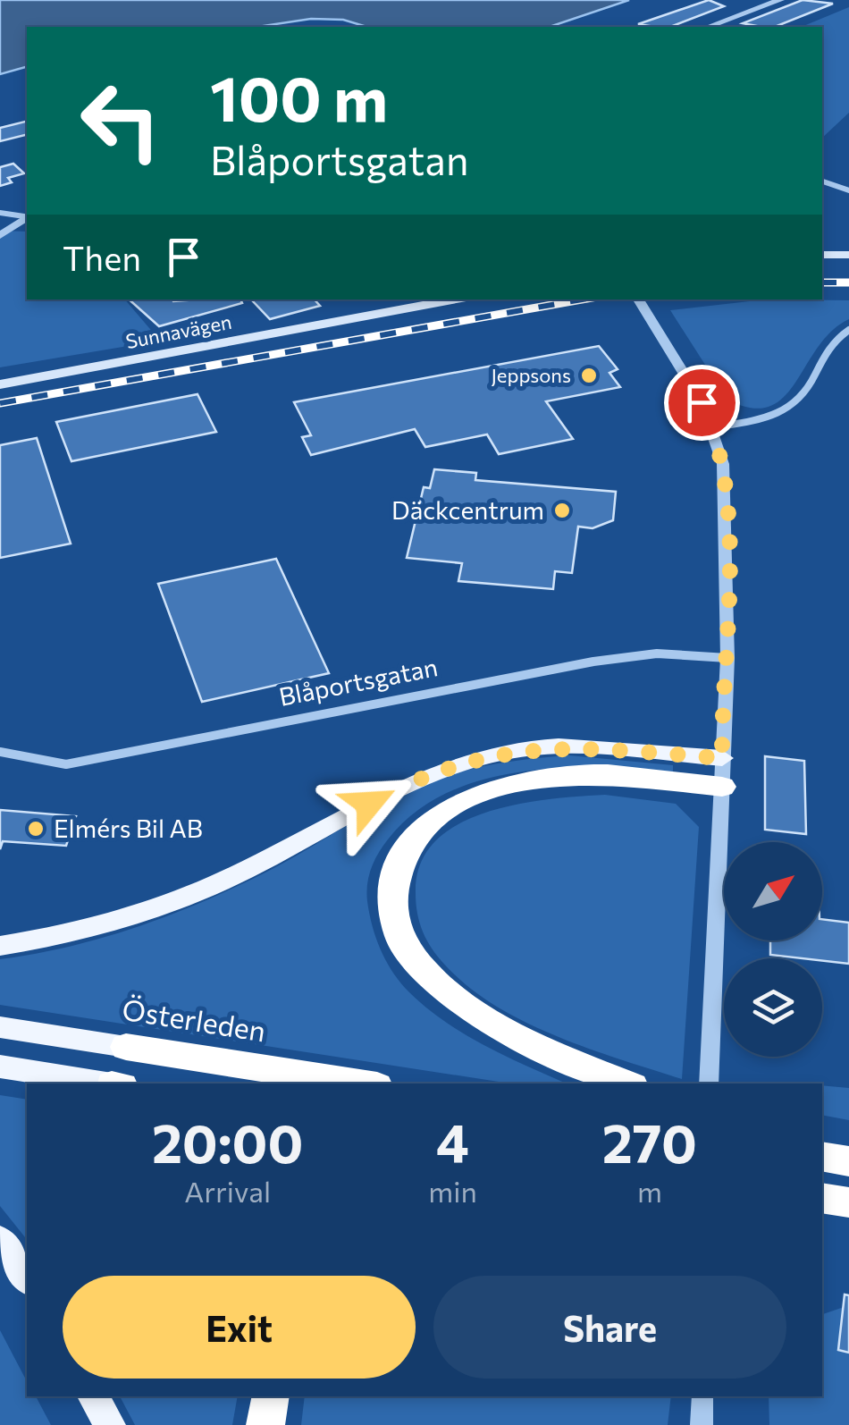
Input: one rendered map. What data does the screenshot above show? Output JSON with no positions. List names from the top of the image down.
{
  "streets": {
    "highway": ["Österleden"],
    "main road": ["Sunnavägen"],
    "street": ["Blåportsgatan"]
  },
  "places": ["Jeppsons", "Däckcentrum", "Elmérs Bil AB"],
  "north": "top right",
  "page": {
    "turn": ["100 m", "Blåportsgatan"],
    "then": "Then",
    "eta": [
      "20:00",
      "Arrival",
      "4",
      "min",
      "270",
      "m"
    ],
    "buttons": ["Exit", "Share"]
  }
}
